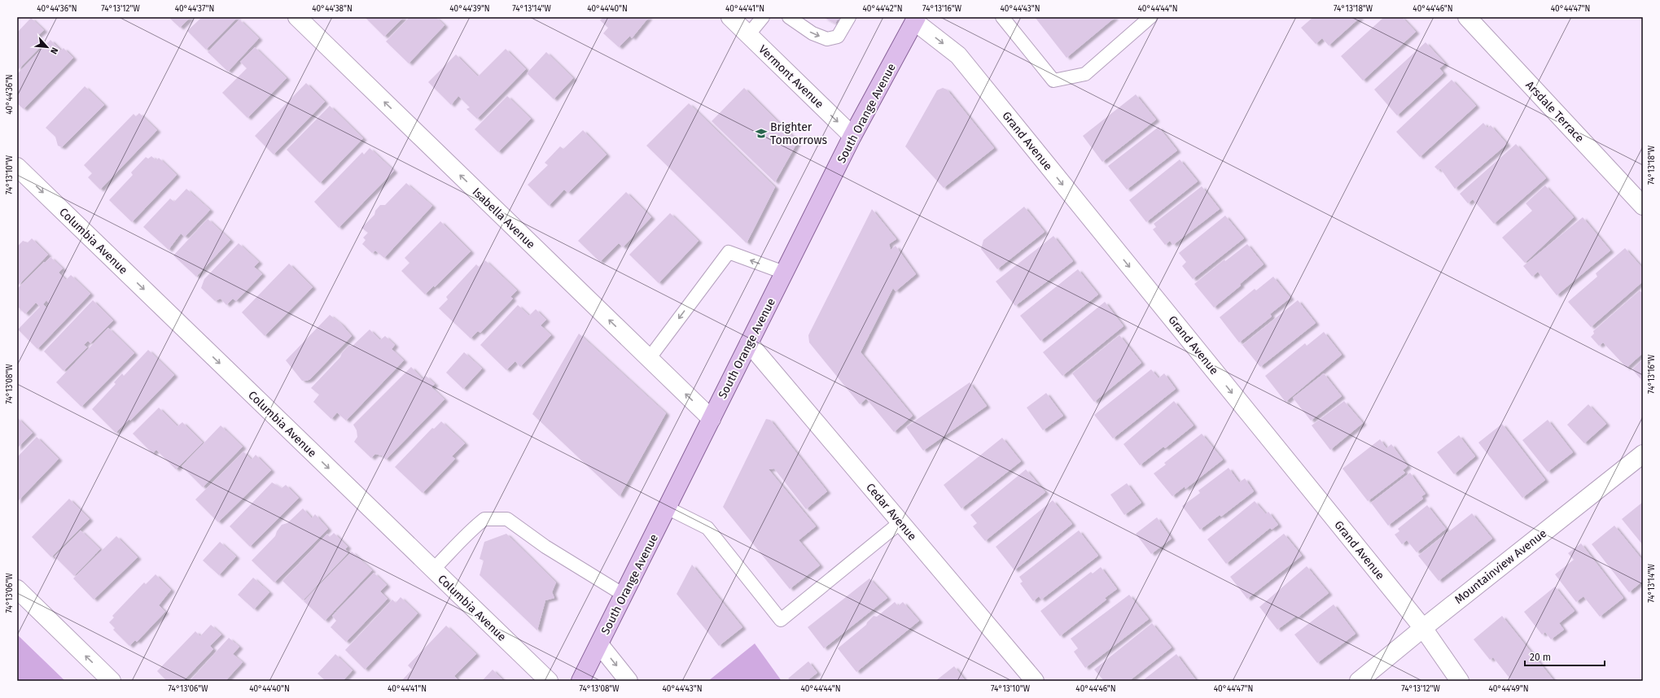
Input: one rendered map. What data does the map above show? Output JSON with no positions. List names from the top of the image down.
{
  "streets": {
    "main road": ["South Orange Avenue"],
    "street": [
      "Vermont Avenue",
      "Arsdale Terrace",
      "Grand Avenue",
      "Isabella Avenue",
      "Columbia Avenue",
      "Cedar Avenue",
      "Mountainview Avenue"
    ]
  },
  "crossings": [
    ["Vermont Avenue", "South Orange Avenue"],
    ["South Orange Avenue", "Grand Avenue"],
    ["South Orange Avenue", "Isabella Avenue"],
    ["South Orange Avenue", "Cedar Avenue"],
    ["Grand Avenue", "Mountainview Avenue"]
  ],
  "one_way": [
    "Vermont Avenue",
    "Grand Avenue",
    "Isabella Avenue",
    "Columbia Avenue"
  ],
  "places": {
    "school or university": ["Brighter Tomorrows"]
  },
  "scale_bar": "20 m",
  "north": "bottom right",
  "coordinates": [
    "40°44'36\"N",
    "74°13'12\"W",
    "40°44'37\"N",
    "40°44'38\"N",
    "40°44'39\"N",
    "74°13'14\"W",
    "40°44'40\"N",
    "40°44'41\"N",
    "40°44'42\"N",
    "74°13'16\"W",
    "40°44'43\"N",
    "40°44'44\"N",
    "74°13'18\"W",
    "40°44'46\"N",
    "40°44'47\"N",
    "74°13'10\"W",
    "74°13'08\"W",
    "74°13'06\"W",
    "40°44'49\"N"
  ]
}
